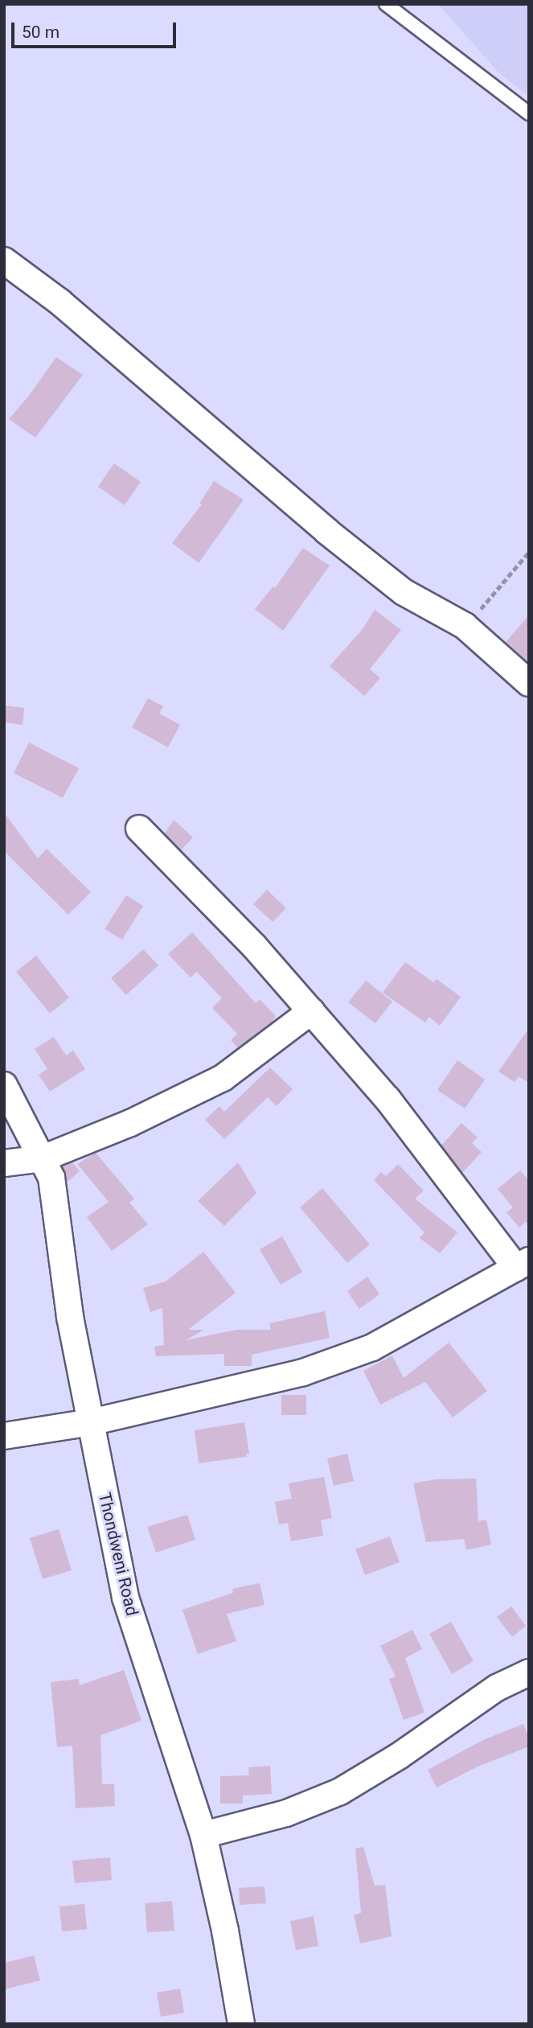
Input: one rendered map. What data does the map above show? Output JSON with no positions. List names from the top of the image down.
{
  "streets": {
    "street": ["Thondweni Road"]
  },
  "scale_bar": "50 m"
}
